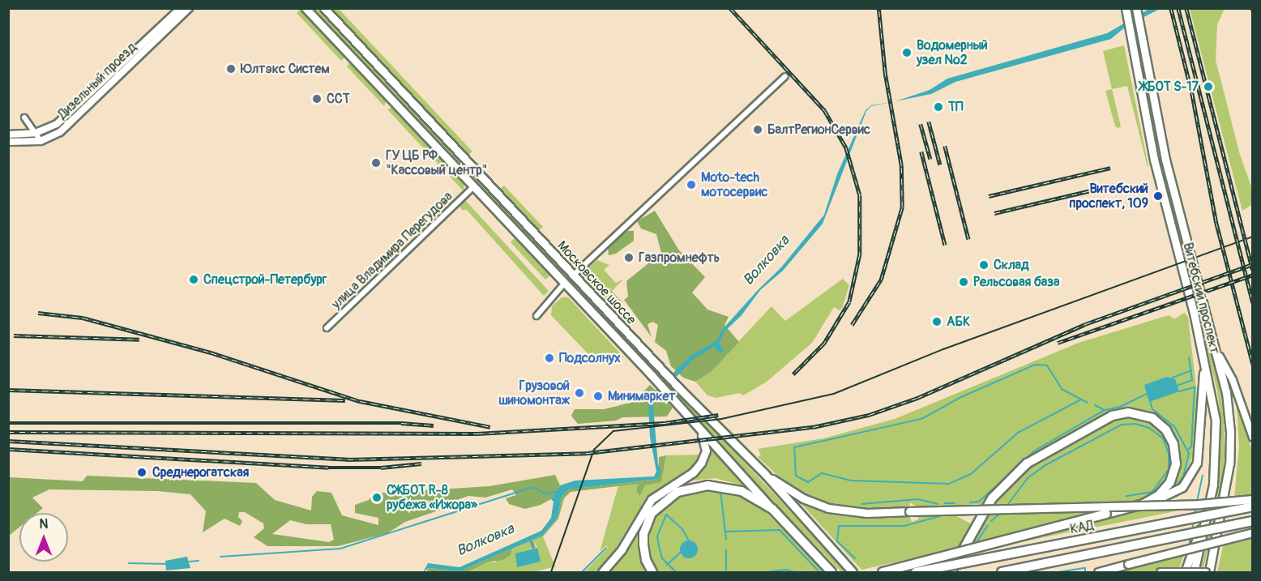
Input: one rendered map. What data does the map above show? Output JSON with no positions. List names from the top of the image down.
{
  "streets": {
    "highway": ["Московское шоссе", "КАД"],
    "main road": ["Витебский проспект"],
    "street": ["Дизельный проезд", "улица Владимира Перегудова"]
  },
  "crossings": [
    ["улица Владимира Перегудова", "Московское шоссе"]
  ],
  "water": ["Волковка"],
  "places": [
    "Водомерный узел №2",
    "Юлтэкс Систем",
    "ЖБОТ S-17",
    "ССТ",
    "ТП",
    "БалтРегионСервис",
    "ГУ ЦБ РФ \"Кассовый центр\"",
    "Moto-tech мотосервис",
    "Витебский проспект, 109",
    "Газпромнефть",
    "Склад",
    "Спецстрой-Петербург",
    "Рельсовая база",
    "АБК",
    "Подсолнух",
    "Грузовой шиномонтаж",
    "Минимаркет",
    "Среднерогатская",
    "СЖБОТ R-8 рубежа «Ижора»"
  ],
  "north": "top"
}
